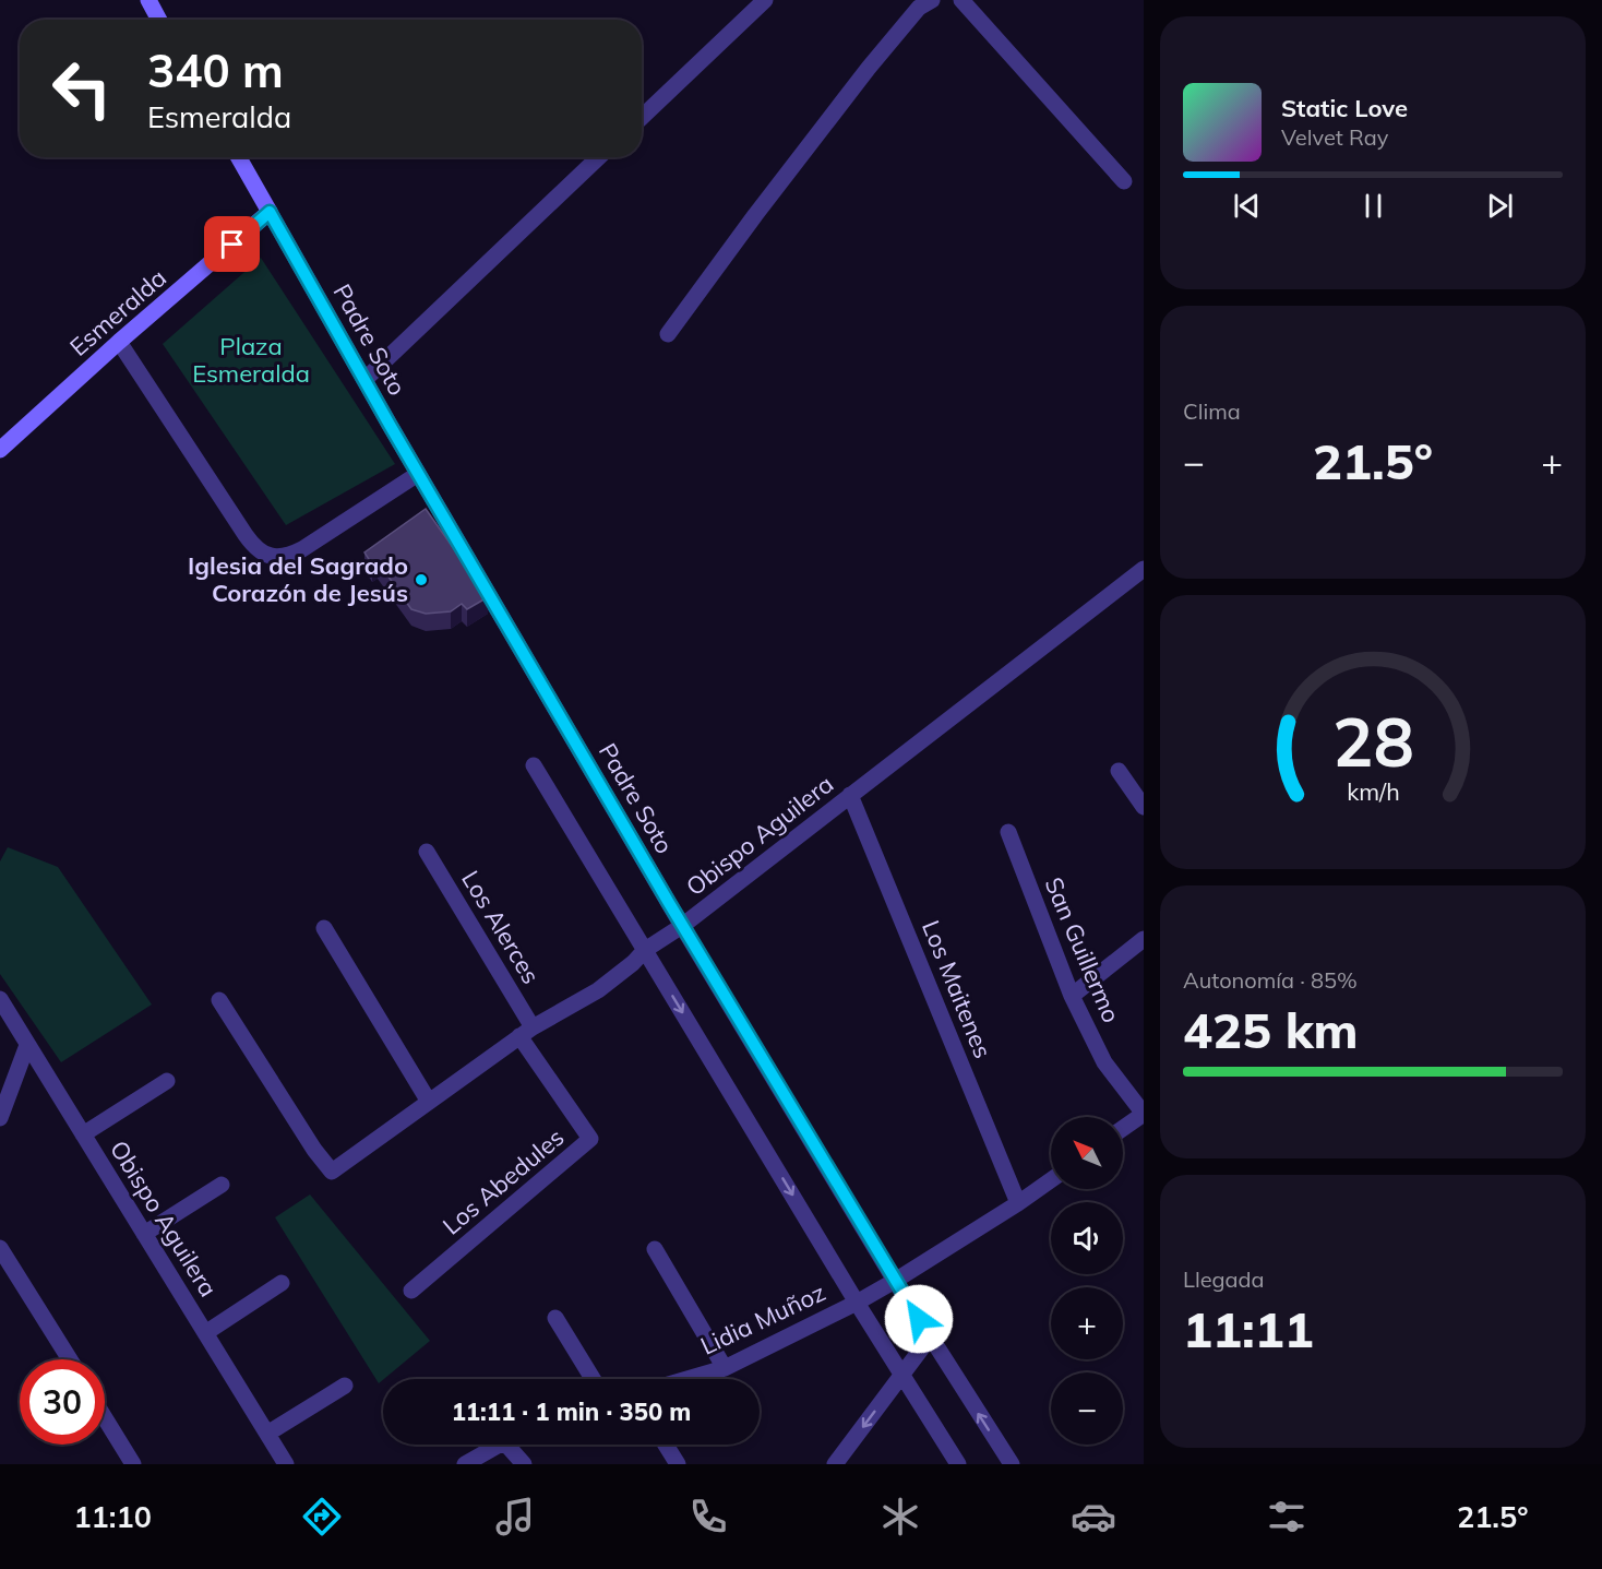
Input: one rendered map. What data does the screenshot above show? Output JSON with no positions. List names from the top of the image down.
{
  "streets": {
    "street": [
      "Esmeralda",
      "Padre Soto",
      "Obispo Aguilera",
      "Los Alerces",
      "San Guillermo",
      "Los Maitenes",
      "Los Abedules",
      "Lidia Muñoz"
    ]
  },
  "crossings": [
    ["Esmeralda", "Padre Soto"],
    ["Padre Soto", "Obispo Aguilera"],
    ["Padre Soto", "Lidia Muñoz"],
    ["Obispo Aguilera", "Los Alerces"],
    ["Obispo Aguilera", "Los Maitenes"],
    ["Obispo Aguilera", "Los Abedules"],
    ["Los Alerces", "Los Abedules"],
    ["Los Maitenes", "Lidia Muñoz"]
  ],
  "parks": ["Plaza Esmeralda"],
  "places": ["Iglesia del Sagrado Corazón de Jesús"],
  "north": "top left",
  "page": {
    "turn": ["340 m", "Esmeralda"],
    "song": ["Static Love", "Velvet Ray"],
    "tile": [
      "Clima",
      ["Autonomía · 85%", "425 km"],
      ["Llegada", "11:11"]
    ],
    "heat": ["−", "21.5°", "+"],
    "map_buttons": ["+", "−"],
    "limit": "30",
    "trip": "11:11 · 1 min · 350 m",
    "tabs": ["11:10", "21.5°"],
    "gauge": ["28", "km/h"]
  }
}
